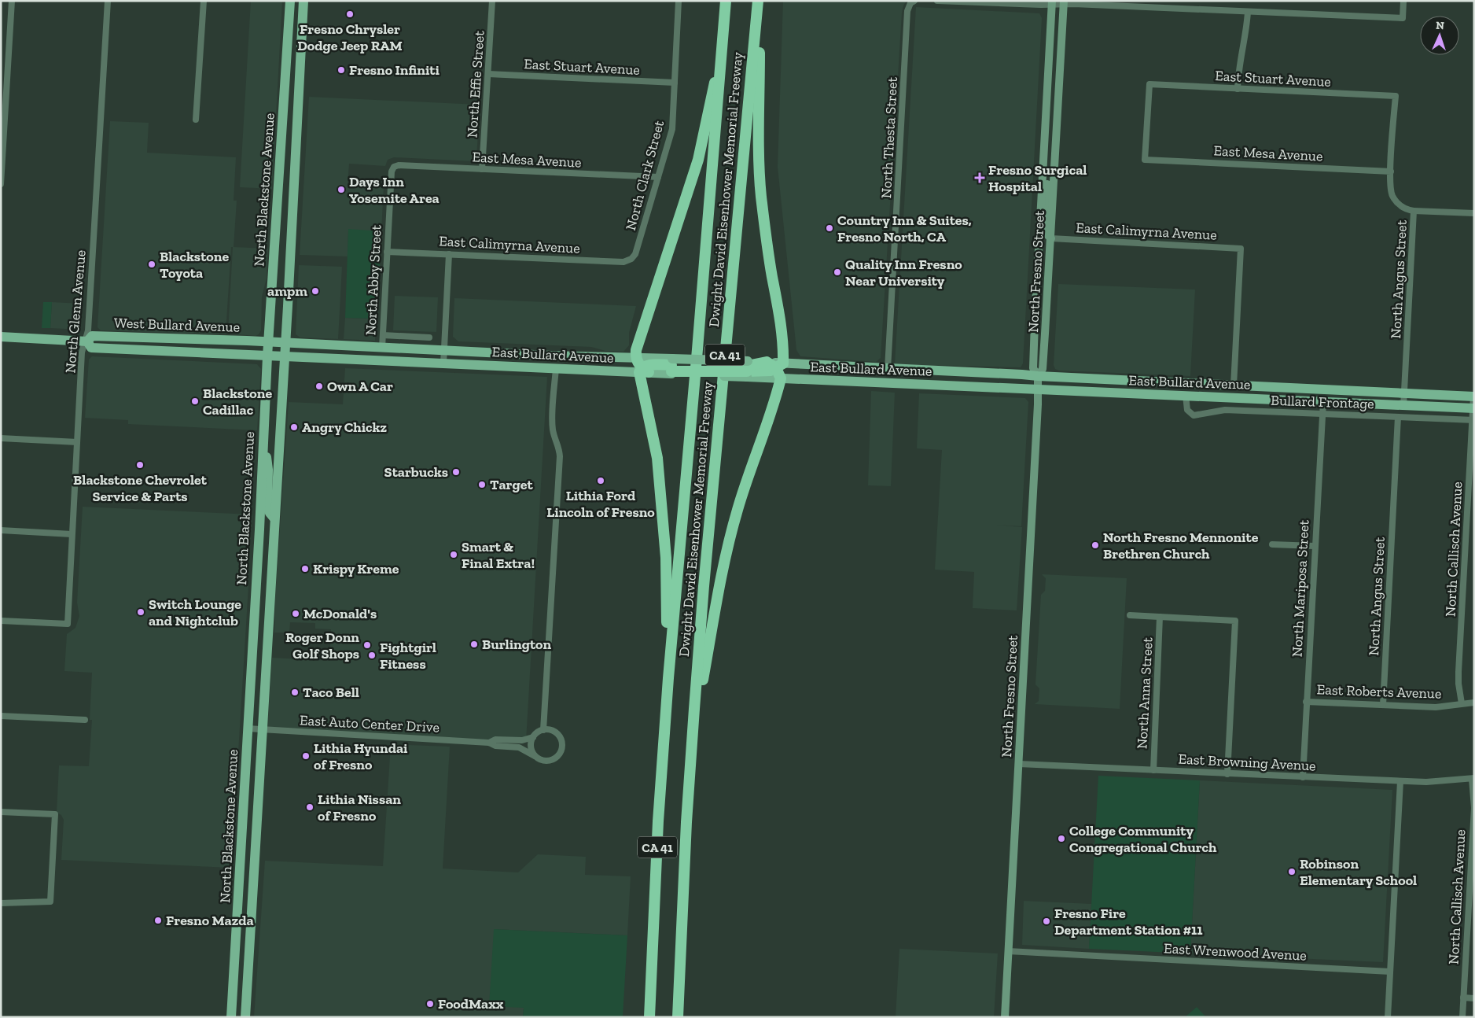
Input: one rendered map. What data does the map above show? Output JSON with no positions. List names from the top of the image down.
{
  "streets": {
    "highway": ["Dwight David Eisenhower Memorial Freeway", "CA 41"],
    "main road": [
      "North Blackstone Avenue",
      "North Fresno Street",
      "West Bullard Avenue",
      "East Bullard Avenue"
    ],
    "street": [
      "East Stuart Avenue",
      "North Effie Street",
      "North Thesta Street",
      "East Mesa Avenue",
      "North Clark Street",
      "East Calimyrna Avenue",
      "North Angus Street",
      "North Abby Street",
      "North Glenn Avenue",
      "Bullard Frontage",
      "North Callisch Avenue",
      "North Mariposa Street",
      "East Roberts Avenue",
      "North Anna Street",
      "East Auto Center Drive",
      "East Browning Avenue",
      "East Wrenwood Avenue"
    ]
  },
  "crossings": [
    ["East Stuart Avenue", "North Effie Street"],
    ["East Stuart Avenue", "East Mesa Avenue"],
    ["East Stuart Avenue", "North Clark Street"],
    ["East Stuart Avenue", "North Angus Street"],
    ["North Effie Street", "East Mesa Avenue"],
    ["North Thesta Street", "East Bullard Avenue"],
    ["East Mesa Avenue", "North Clark Street"],
    ["East Mesa Avenue", "North Angus Street"],
    ["East Mesa Avenue", "North Abby Street"],
    ["North Clark Street", "East Calimyrna Avenue"],
    ["North Blackstone Avenue", "West Bullard Avenue"],
    ["North Blackstone Avenue", "East Bullard Avenue"],
    ["North Blackstone Avenue", "East Auto Center Drive"],
    ["East Calimyrna Avenue", "North Fresno Street"],
    ["East Calimyrna Avenue", "North Abby Street"],
    ["East Calimyrna Avenue", "East Bullard Avenue"],
    ["North Fresno Street", "East Bullard Avenue"],
    ["North Fresno Street", "East Browning Avenue"],
    ["North Fresno Street", "East Wrenwood Avenue"],
    ["North Angus Street", "East Bullard Avenue"],
    ["North Angus Street", "Bullard Frontage"],
    ["North Angus Street", "East Roberts Avenue"],
    ["North Abby Street", "East Bullard Avenue"],
    ["North Glenn Avenue", "West Bullard Avenue"],
    ["West Bullard Avenue", "East Bullard Avenue"],
    ["East Bullard Avenue", "Bullard Frontage"],
    ["East Bullard Avenue", "North Callisch Avenue"],
    ["East Bullard Avenue", "North Mariposa Street"],
    ["Bullard Frontage", "North Callisch Avenue"],
    ["Bullard Frontage", "North Mariposa Street"],
    ["North Callisch Avenue", "East Roberts Avenue"],
    ["North Callisch Avenue", "East Browning Avenue"],
    ["North Mariposa Street", "East Roberts Avenue"],
    ["North Mariposa Street", "East Browning Avenue"],
    ["North Anna Street", "East Browning Avenue"]
  ],
  "places": {
    "other": [
      "Fresno Chrysler Dodge Jeep RAM",
      "Fresno Infiniti",
      "Days Inn Yosemite Area",
      "Country Inn & Suites, Fresno North, CA",
      "Blackstone Toyota",
      "Quality Inn Fresno Near University",
      "ampm",
      "Own A Car",
      "Blackstone Cadillac",
      "Angry Chickz",
      "Blackstone Chevrolet Service & Parts",
      "Starbucks",
      "Lithia Ford Lincoln of Fresno",
      "Target",
      "North Fresno Mennonite Brethren Church",
      "Smart & Final Extra!",
      "Krispy Kreme",
      "Switch Lounge and Nightclub",
      "McDonald's",
      "Burlington",
      "Roger Donn Golf Shops",
      "Fightgirl Fitness",
      "Taco Bell",
      "Lithia Hyundai of Fresno",
      "Lithia Nissan of Fresno",
      "College Community Congregational Church",
      "Robinson Elementary School",
      "Fresno Mazda",
      "Fresno Fire Department Station #11",
      "FoodMaxx"
    ],
    "health": ["Fresno Surgical Hospital"]
  },
  "north": "top"
}
